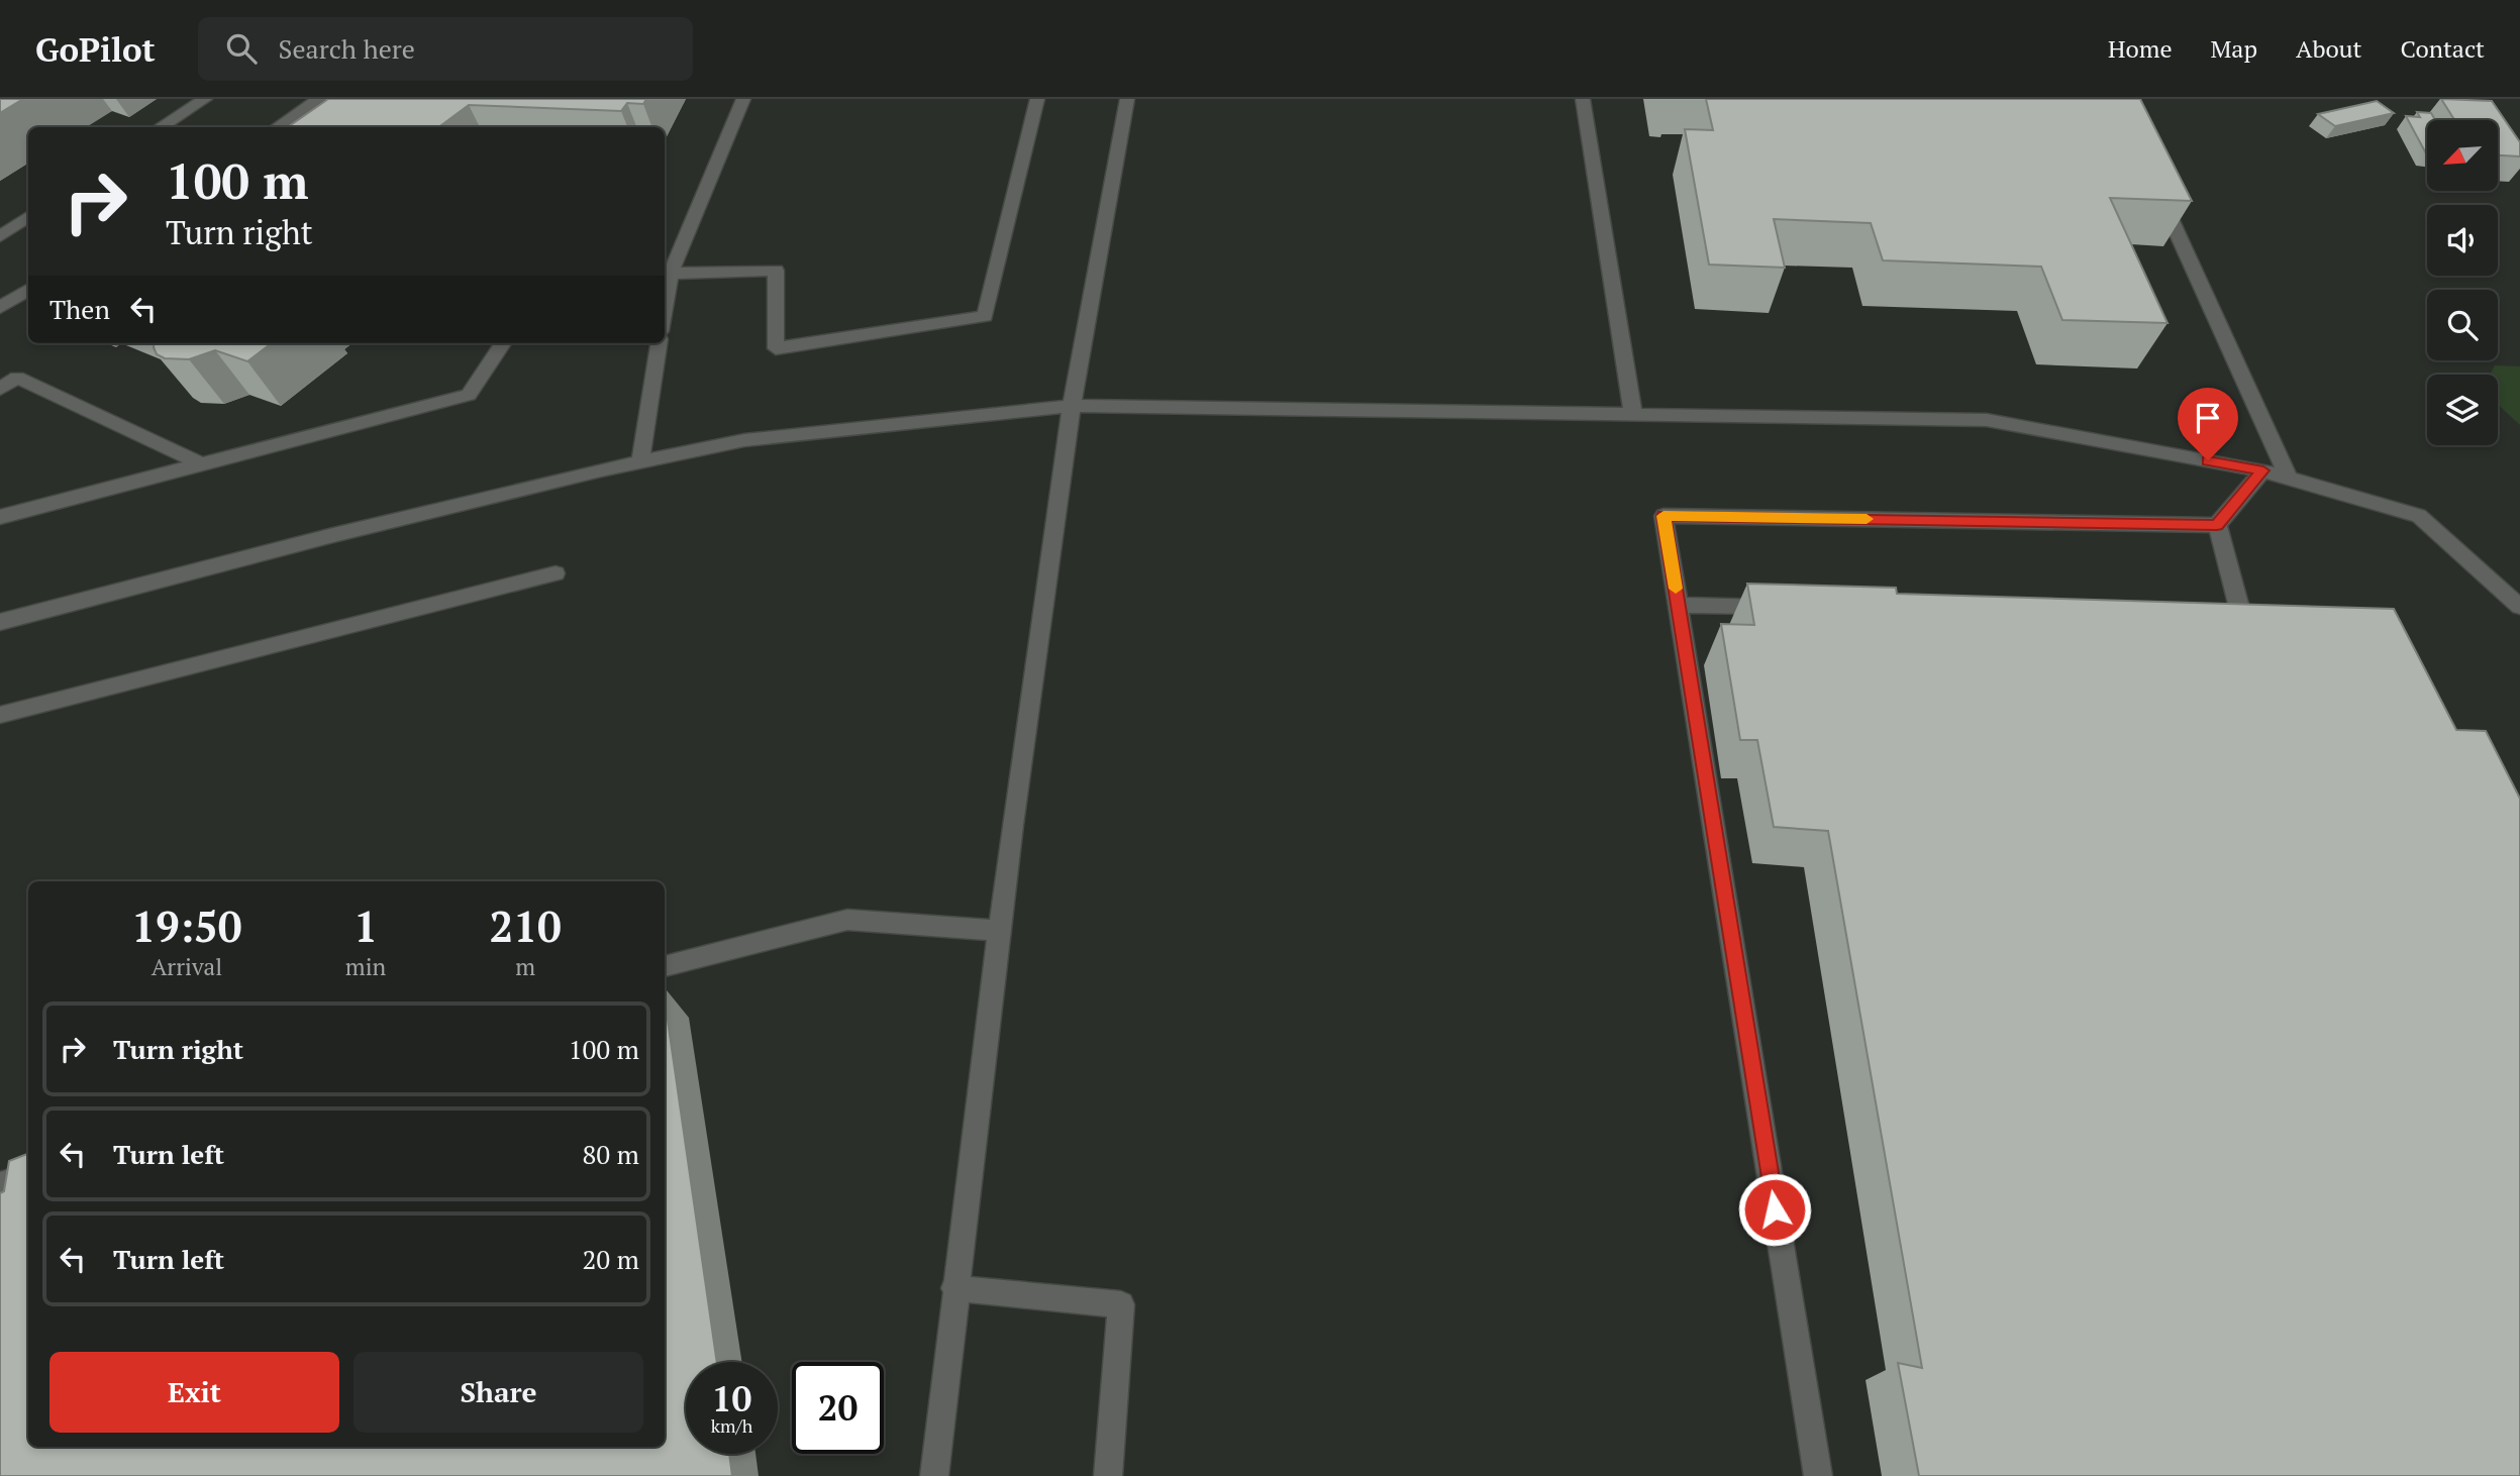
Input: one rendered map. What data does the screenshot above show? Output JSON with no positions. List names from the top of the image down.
{
  "north": "bottom left",
  "page": {
    "header": "GoPilot",
    "search": "Search here",
    "nav": [
      "Home",
      "Map",
      "About",
      "Contact"
    ],
    "turn": ["100 m", "Turn right"],
    "then": "Then",
    "eta": [
      "19:50",
      "Arrival",
      "1",
      "min",
      "210",
      "m"
    ],
    "list": [
      {
        "name": "Turn right",
        "value": "100 m"
      },
      {
        "name": "Turn left",
        "value": "80 m"
      },
      {
        "name": "Turn left",
        "value": "20 m"
      }
    ],
    "buttons": ["Exit", "Share"],
    "speed": "10 km/h",
    "limit": "20"
  }
}
